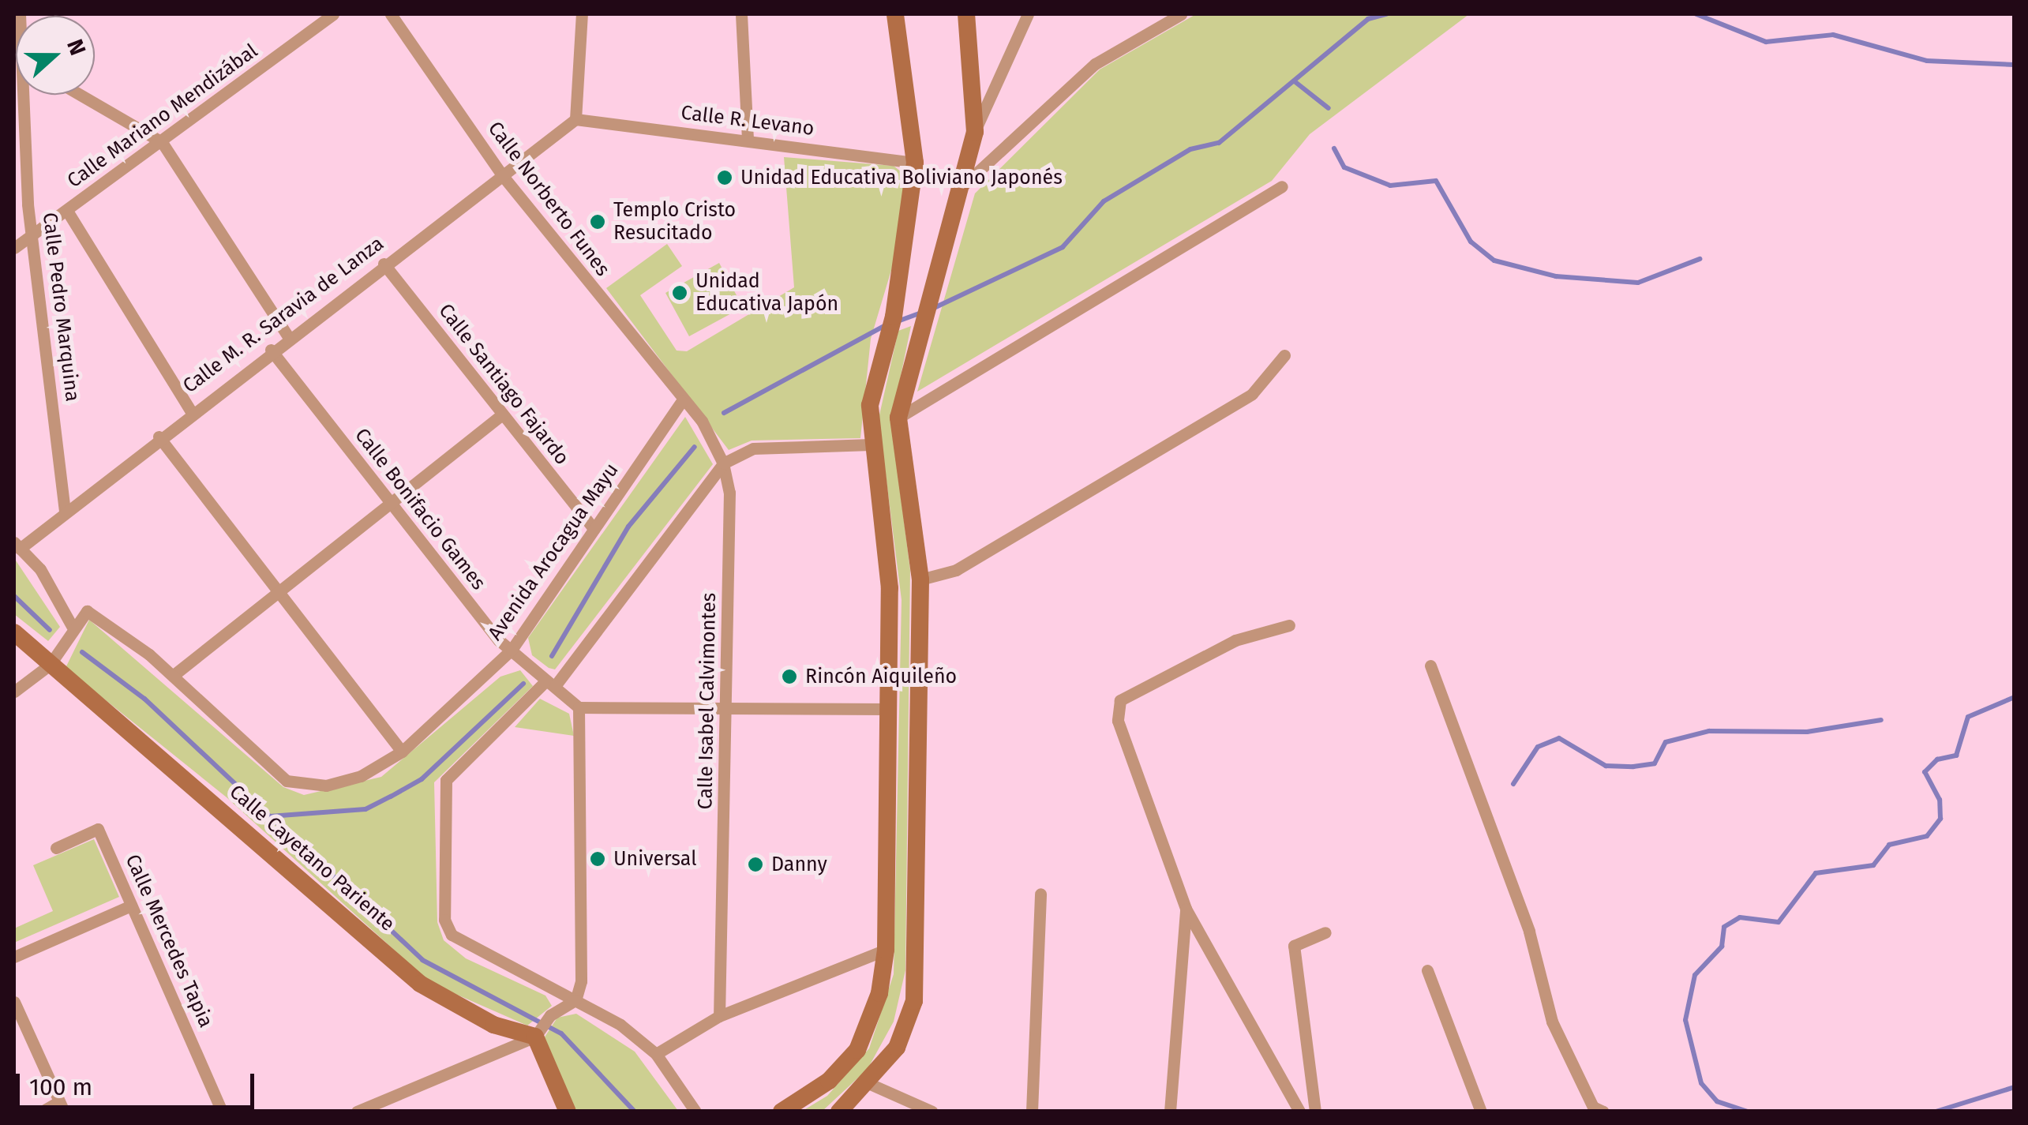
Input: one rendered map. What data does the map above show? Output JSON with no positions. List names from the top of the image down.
{
  "streets": {
    "street": [
      "Calle Mariano Mendizábal",
      "Calle R. Levano",
      "Calle Norberto Funes",
      "Calle Pedro Marquina",
      "Calle M. R. Saravia de Lanza",
      "Calle Santiago Fajardo",
      "Calle Bonifacio Games",
      "Avenida Arocagua Mayu",
      "Calle Isabel Calvimontes",
      "Calle Cayetano Pariente",
      "Calle Mercedes Tapia"
    ]
  },
  "crossings": [
    ["Calle Mariano Mendizábal", "Calle Pedro Marquina"],
    ["Calle R. Levano", "Calle M. R. Saravia de Lanza"],
    ["Calle Norberto Funes", "Calle M. R. Saravia de Lanza"],
    ["Calle Norberto Funes", "Avenida Arocagua Mayu"],
    ["Calle Norberto Funes", "Calle Isabel Calvimontes"],
    ["Calle Pedro Marquina", "Calle M. R. Saravia de Lanza"],
    ["Calle M. R. Saravia de Lanza", "Calle Santiago Fajardo"],
    ["Calle M. R. Saravia de Lanza", "Calle Bonifacio Games"],
    ["Calle Santiago Fajardo", "Avenida Arocagua Mayu"],
    ["Calle Bonifacio Games", "Avenida Arocagua Mayu"],
    ["Avenida Arocagua Mayu", "Calle Isabel Calvimontes"]
  ],
  "places": [
    "Unidad Educativa Boliviano Japonés",
    "Templo Cristo Resucitado",
    "Unidad Educativa Japón",
    "Rincón Aiquileño",
    "Universal",
    "Danny"
  ],
  "scale_bar": "100 m",
  "north": "right"
}
